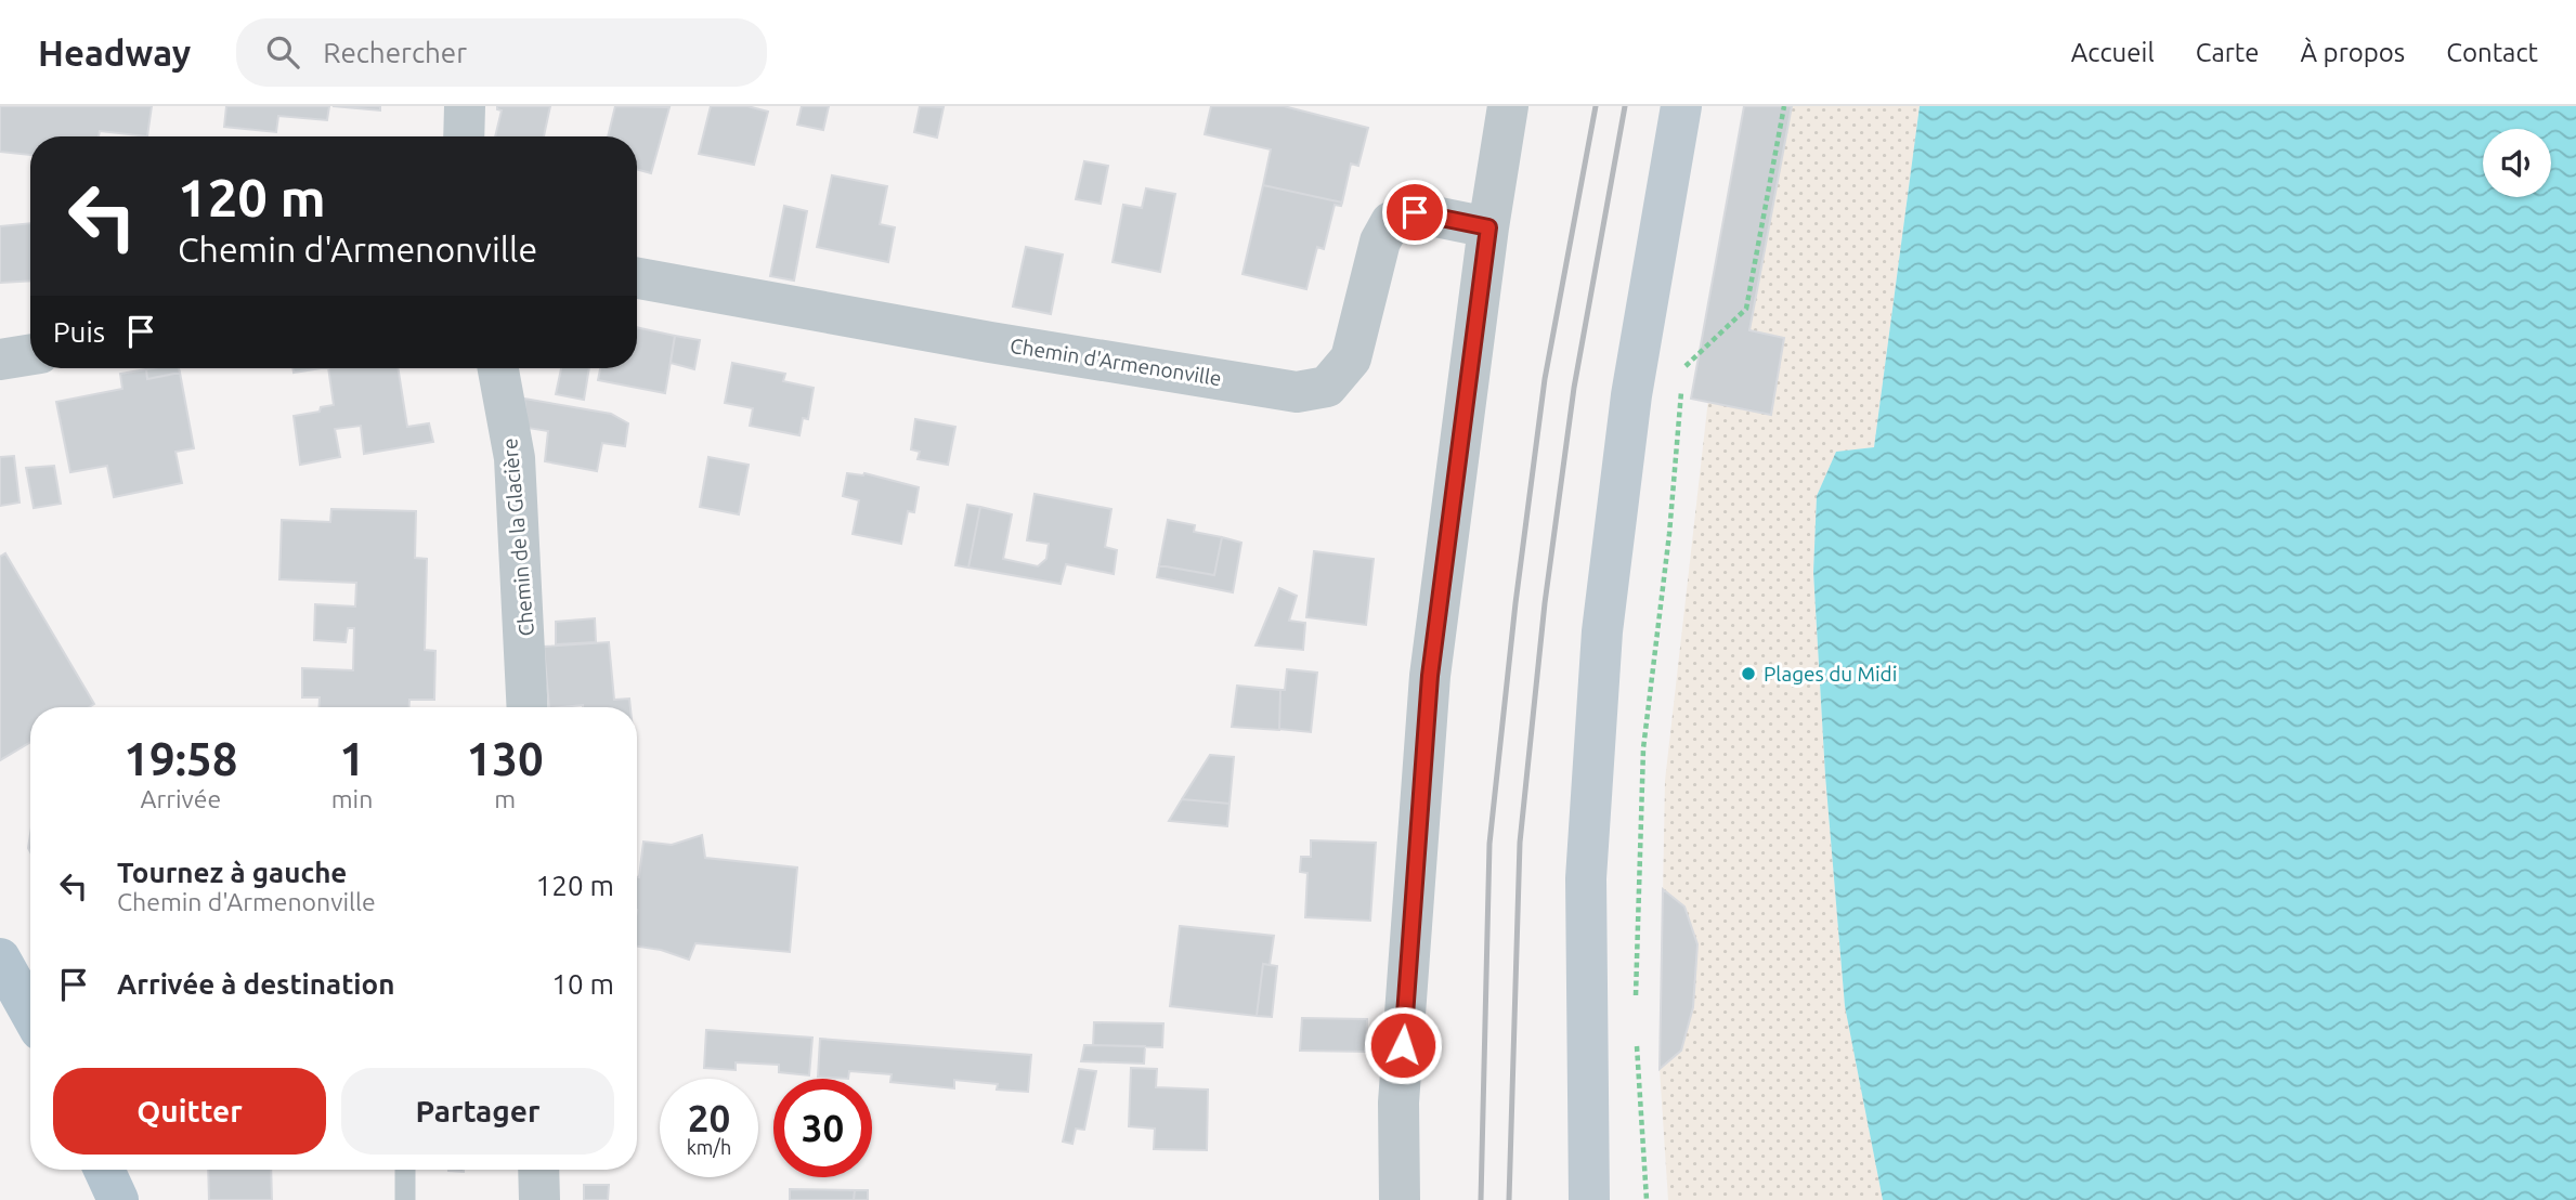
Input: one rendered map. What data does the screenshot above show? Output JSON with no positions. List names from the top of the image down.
{
  "streets": {
    "street": ["Chemin d'Armenonville", "Chemin de la Glacière"]
  },
  "places": ["Plages du Midi"],
  "page": {
    "header": "Headway",
    "search": "Rechercher",
    "nav": [
      "Accueil",
      "Carte",
      "À propos",
      "Contact"
    ],
    "turn": ["120 m", "Chemin d'Armenonville"],
    "then": "Puis",
    "eta": [
      "19:58",
      "Arrivée",
      "1",
      "min",
      "130",
      "m"
    ],
    "list": [
      {
        "name": "Tournez à gauche",
        "note": "Chemin d'Armenonville",
        "value": "120 m"
      },
      {
        "name": "Arrivée à destination",
        "value": "10 m"
      }
    ],
    "buttons": ["Quitter", "Partager"],
    "speed": "20 km/h",
    "limit": "30"
  }
}
